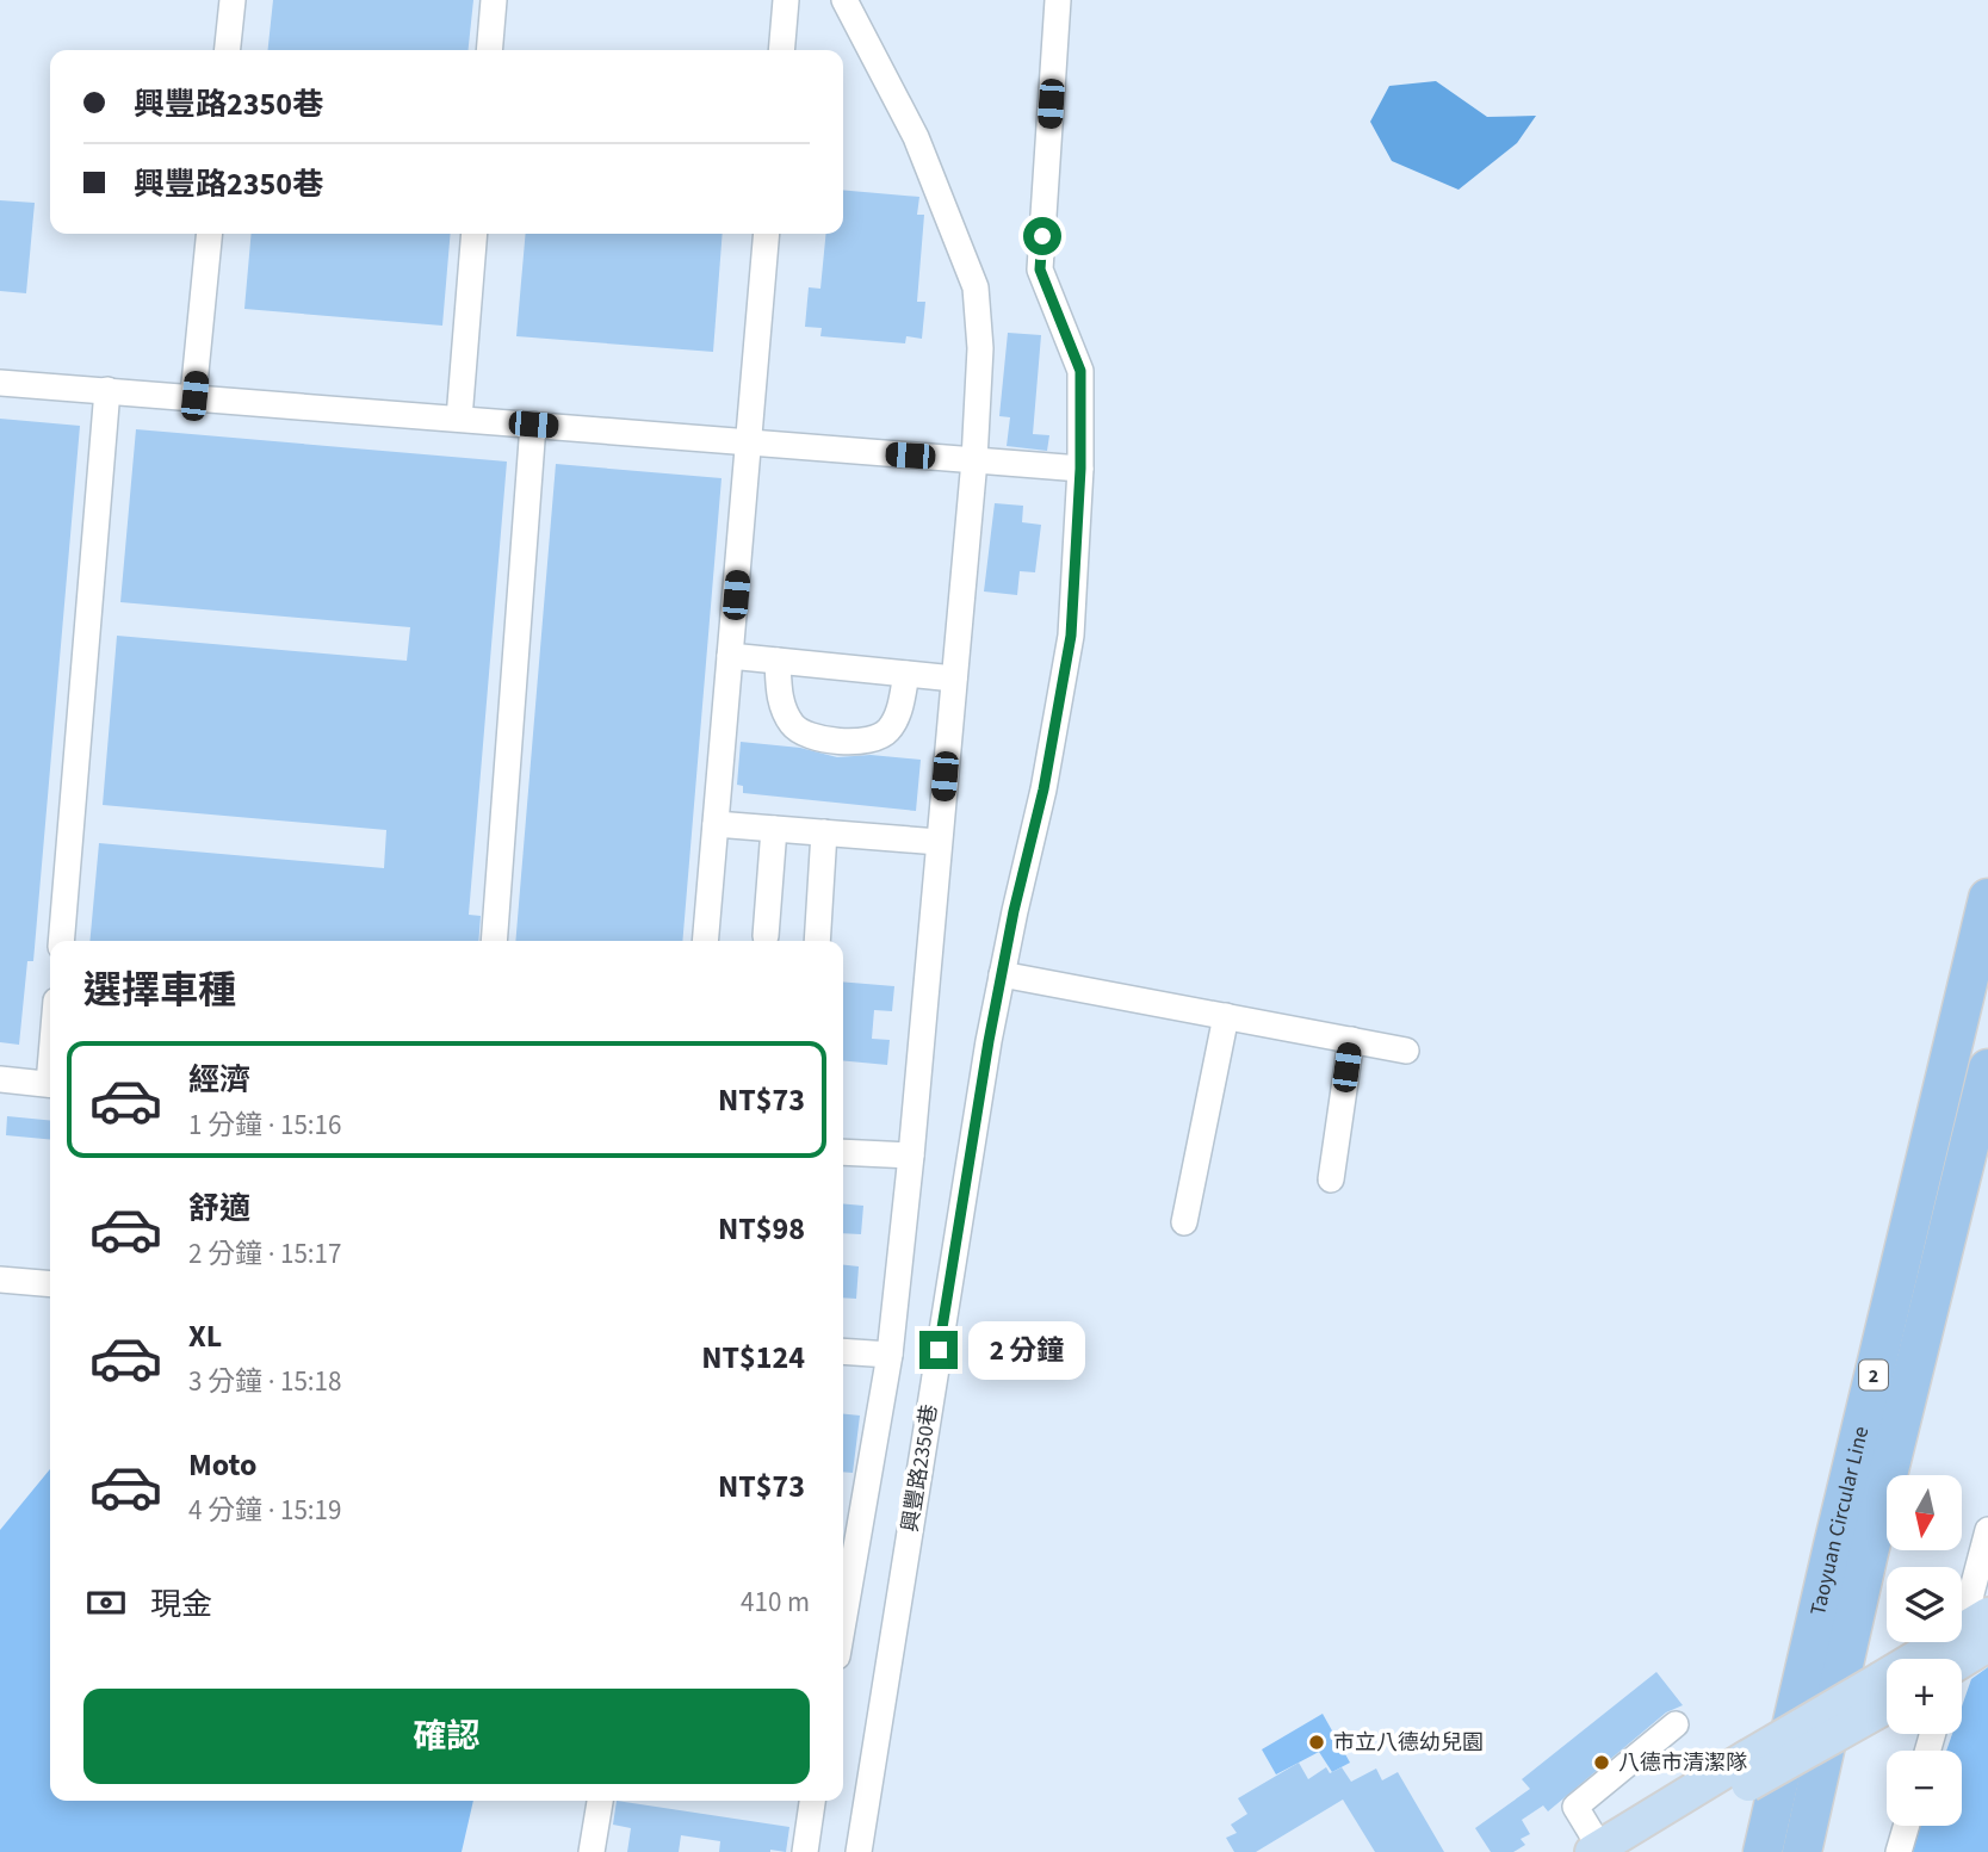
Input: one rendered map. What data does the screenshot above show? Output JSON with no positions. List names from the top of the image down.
{
  "streets": {
    "highway": ["2", "Taoyuan Circular Line"],
    "street": ["興豐路2350巷"]
  },
  "places": ["市立八德幼兒園", "八德市清潔隊"],
  "north": "bottom",
  "page": {
    "banner": ["興豐路2350巷", "興豐路2350巷"],
    "heading": "選擇車種",
    "list": [
      {
        "name": "經濟",
        "note": "1 分鐘 · 15:16",
        "value": "NT$73"
      },
      {
        "name": "舒適",
        "note": "2 分鐘 · 15:17",
        "value": "NT$98"
      },
      {
        "name": "XL",
        "note": "3 分鐘 · 15:18",
        "value": "NT$124"
      },
      {
        "name": "Moto",
        "note": "4 分鐘 · 15:19",
        "value": "NT$73"
      }
    ],
    "bubble": "2 分鐘",
    "map_buttons": ["+", "−"],
    "pay": ["現金", "410 m"],
    "buttons": "確認"
  }
}
